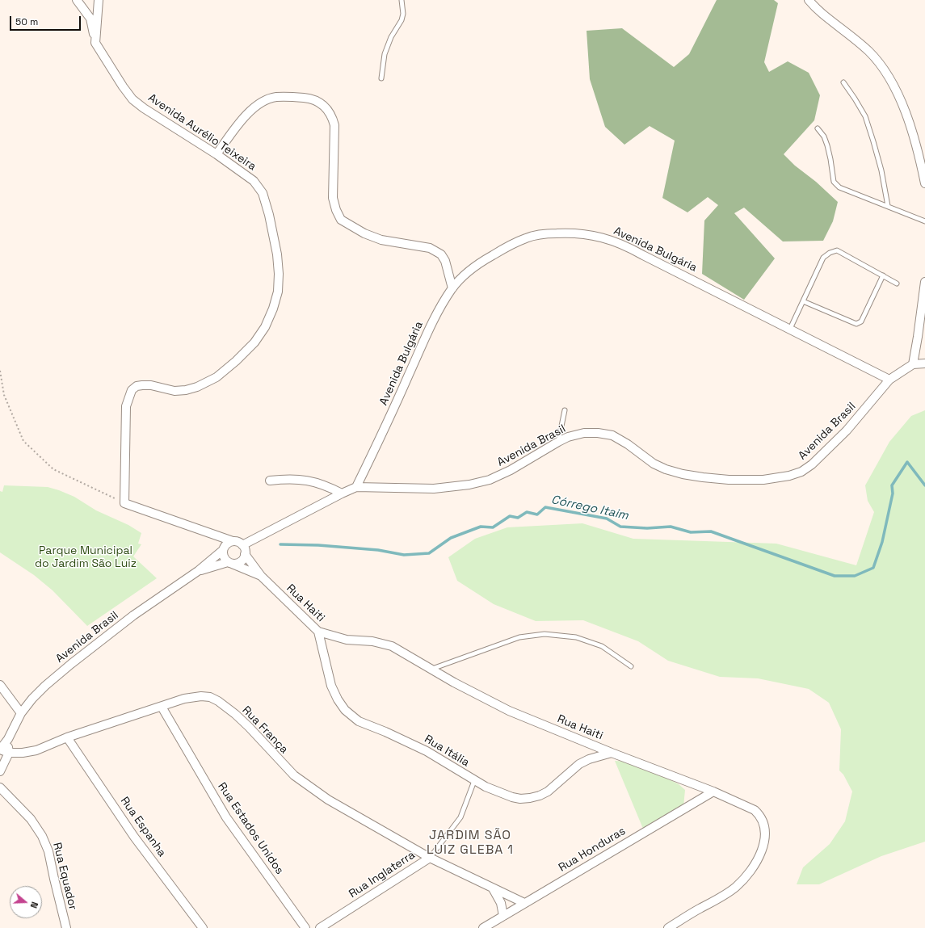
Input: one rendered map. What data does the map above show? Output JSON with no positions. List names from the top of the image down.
{
  "streets": {
    "street": [
      "Avenida Aurélio Teixeira",
      "Avenida Bulgária",
      "Avenida Brasil",
      "Rua Haiti",
      "Rua França",
      "Rua Itália",
      "Rua Espanha",
      "Rua Estados Unidos",
      "Rua Honduras",
      "Rua Inglaterra",
      "Rua Equador"
    ]
  },
  "crossings": [
    ["Avenida Bulgária", "Avenida Brasil"],
    ["Avenida Brasil", "Rua Haiti"],
    ["Avenida Brasil", "Rua França"],
    ["Rua Haiti", "Rua Itália"],
    ["Rua Haiti", "Rua Honduras"],
    ["Rua França", "Rua Espanha"],
    ["Rua França", "Rua Estados Unidos"],
    ["Rua França", "Rua Honduras"],
    ["Rua França", "Rua Inglaterra"],
    ["Rua Itália", "Rua Inglaterra"]
  ],
  "districts": ["JARDIM SÃO LUIZ GLEBA 1"],
  "water": ["Córrego Itaim"],
  "parks": ["Parque Municipal do Jardim São Luiz"],
  "scale_bar": "50 m",
  "north": "right"
}
